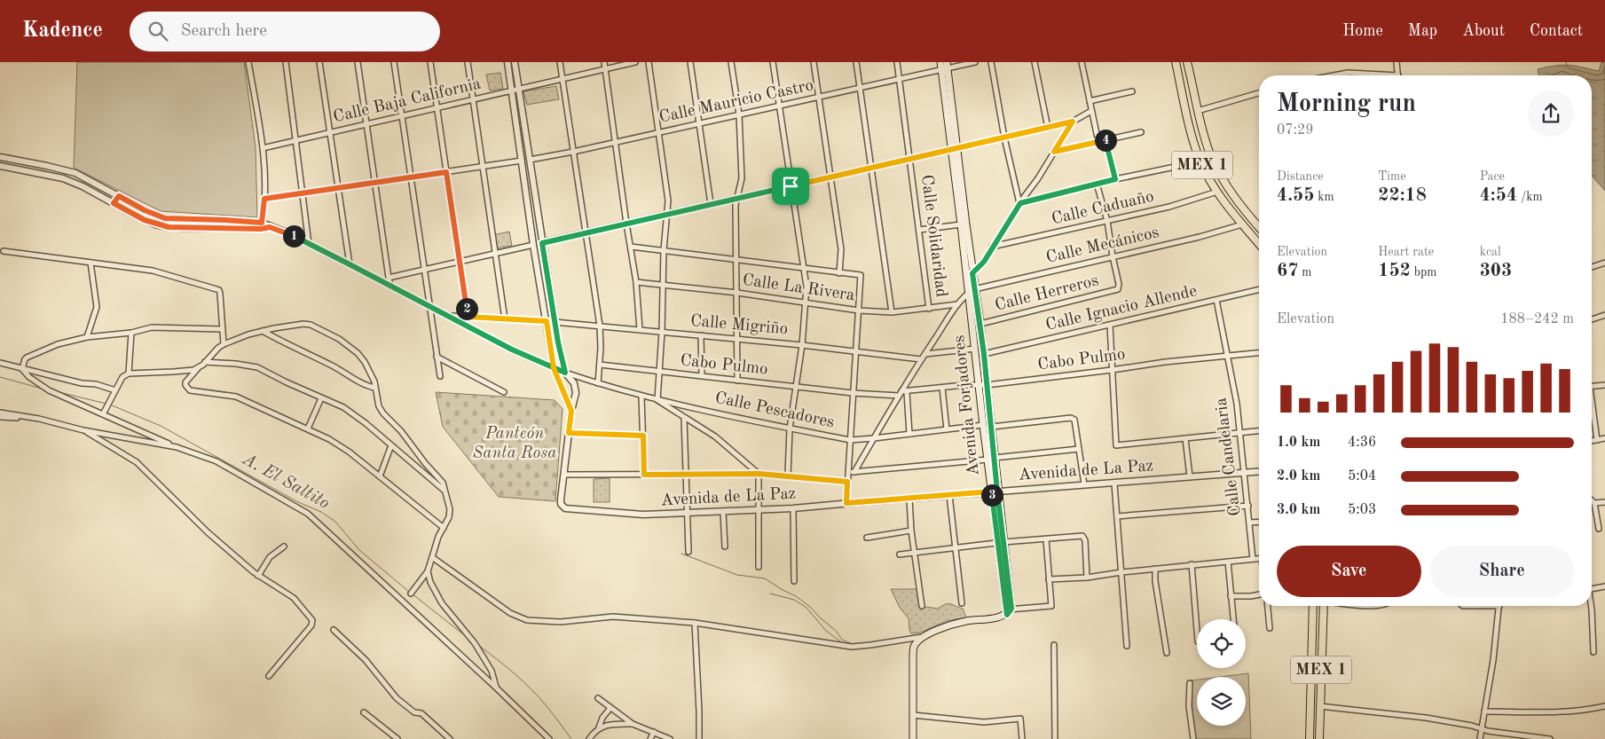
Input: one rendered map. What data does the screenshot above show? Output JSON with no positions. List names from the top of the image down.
{
  "streets": {
    "main road": ["MEX 1", "Avenida Forjadores"],
    "street": [
      "Calle Baja California",
      "Calle Mauricio Castro",
      "Calle Caduaño",
      "Calle Solidaridad",
      "Calle Mecánicos",
      "Calle La Rivera",
      "Calle Herreros",
      "Calle Ignacio Allende",
      "Calle Migriño",
      "Cabo Pulmo",
      "Calle Pescadores",
      "Calle Candelaria",
      "Avenida de La Paz"
    ]
  },
  "crossings": [
    ["Calle Mauricio Castro", "Calle Solidaridad"],
    ["Calle Mauricio Castro", "Avenida Forjadores"],
    ["MEX 1", "Calle Caduaño"],
    ["MEX 1", "Calle Mecánicos"],
    ["Calle Caduaño", "Calle Herreros"],
    ["Calle Solidaridad", "Calle La Rivera"],
    ["Calle Mecánicos", "Calle Herreros"],
    ["Calle Mecánicos", "Avenida Forjadores"],
    ["Calle Herreros", "Avenida Forjadores"],
    ["Calle Ignacio Allende", "Avenida Forjadores"],
    ["Calle Ignacio Allende", "Calle Candelaria"],
    ["Cabo Pulmo", "Avenida Forjadores"],
    ["Cabo Pulmo", "Calle Candelaria"],
    ["Avenida Forjadores", "Calle Pescadores"],
    ["Avenida Forjadores", "Avenida de La Paz"],
    ["Calle Candelaria", "Avenida de La Paz"]
  ],
  "water": ["A. El Saltito"],
  "parks": ["Panteón Santa Rosa"],
  "page": {
    "header": "Kadence",
    "search": "Search here",
    "nav": [
      "Home",
      "Map",
      "About",
      "Contact"
    ],
    "heading": ["Morning run", "07:29"],
    "pins": [
      "4",
      "1",
      "2",
      "3"
    ],
    "stats": [
      ["Distance", "4.55 km"],
      ["Time", "22:18"],
      ["Pace", "4:54 /km"],
      ["Elevation", "67 m"],
      ["Heart rate", "152 bpm"],
      ["kcal", "303"]
    ],
    "chart": ["Elevation", "188–242 m"],
    "list": [
      {
        "name": "1.0 km",
        "note": "4:36"
      },
      {
        "name": "2.0 km",
        "note": "5:04"
      },
      {
        "name": "3.0 km",
        "note": "5:03"
      }
    ],
    "buttons": ["Save", "Share"]
  }
}
